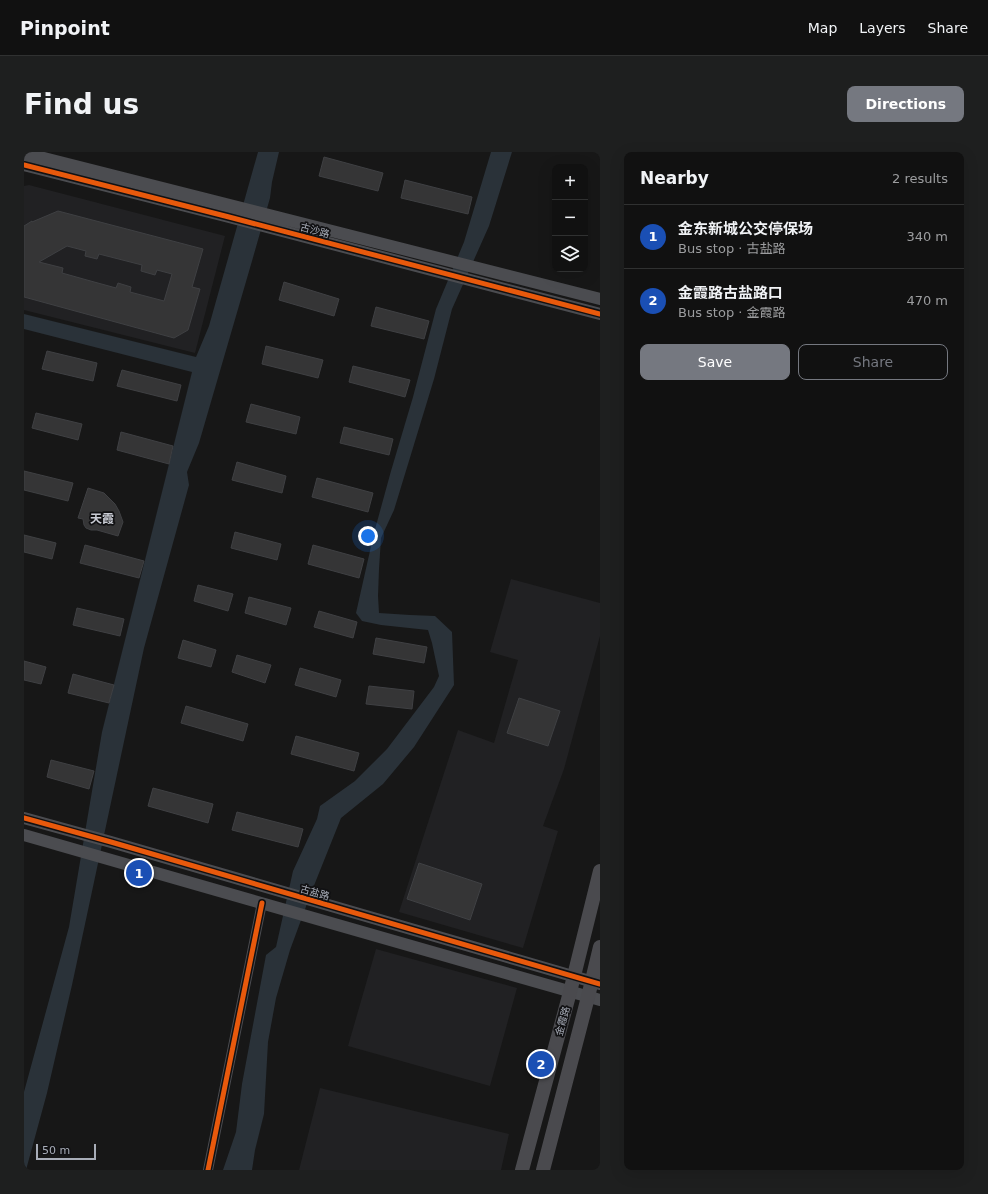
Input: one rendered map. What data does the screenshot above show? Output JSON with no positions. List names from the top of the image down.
{
  "streets": {
    "main road": ["金霞路"],
    "street": ["古沙路", "古盐路"]
  },
  "crossings": [
    ["古盐路", "金霞路"]
  ],
  "districts": ["天霞"],
  "scale_bar": "50 m",
  "page": {
    "header": "Pinpoint",
    "nav": ["Map", "Layers", "Share"],
    "buttons": [
      "Directions",
      ["Save", "Share"]
    ],
    "title": "Find us",
    "heading": ["Nearby", "2 results"],
    "map_buttons": ["+", "−"],
    "list": [
      {
        "mark": "1",
        "name": "金东新城公交停保场",
        "note": "Bus stop · 古盐路",
        "value": "340 m"
      },
      {
        "mark": "2",
        "name": "金霞路古盐路口",
        "note": "Bus stop · 金霞路",
        "value": "470 m"
      }
    ],
    "pins": ["1", "2"],
    "scale": "50 m"
  }
}
